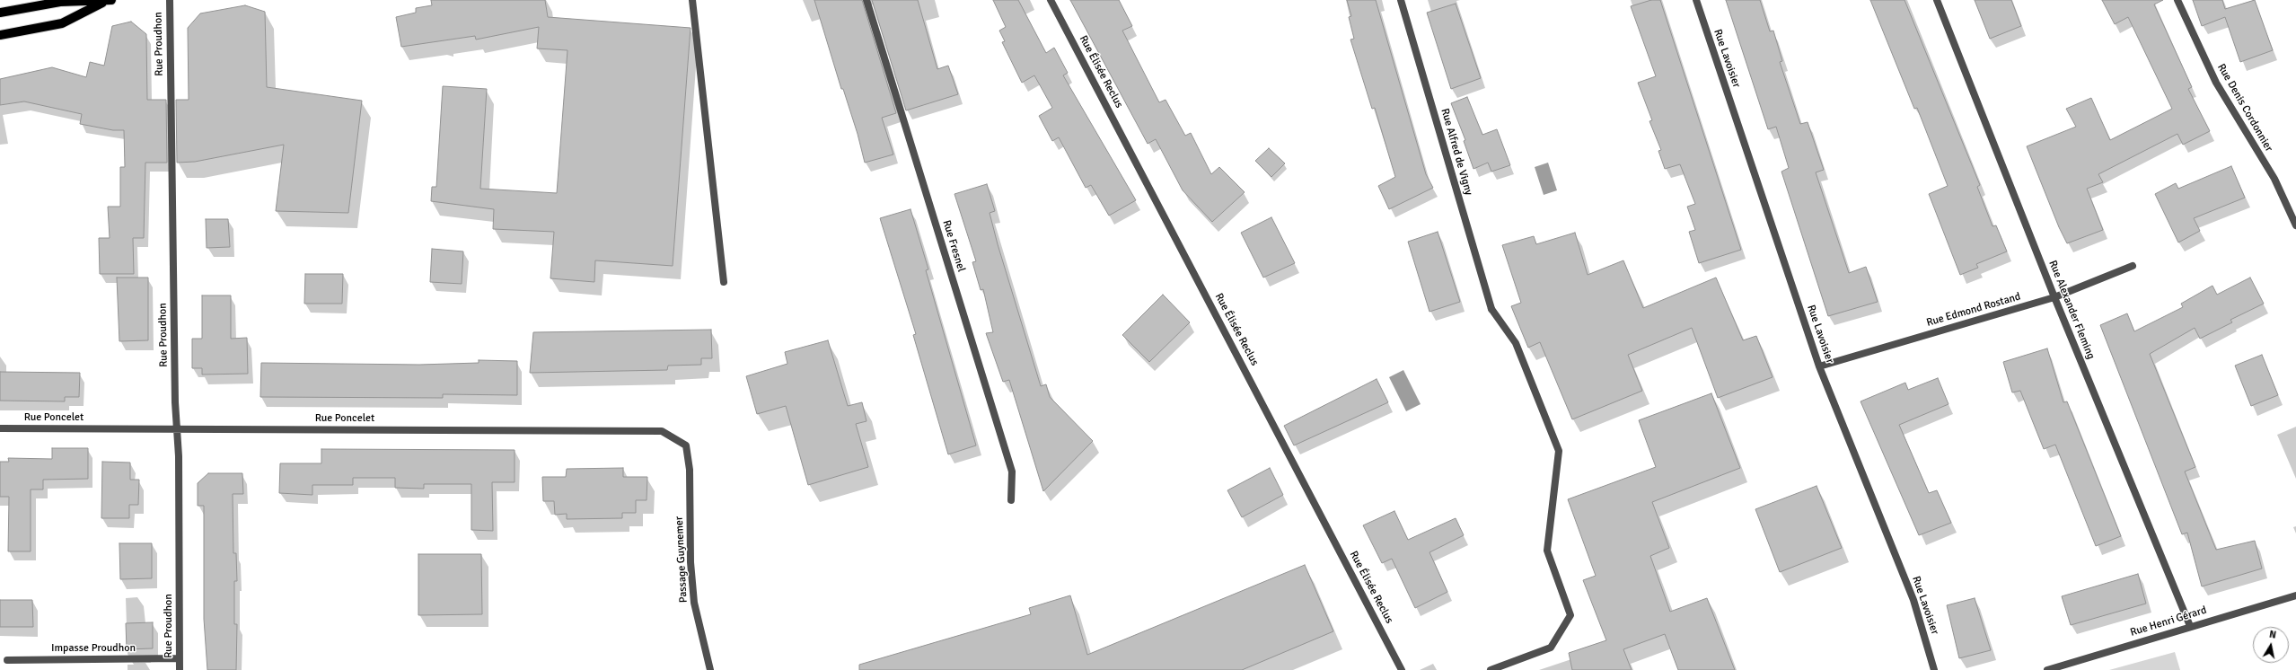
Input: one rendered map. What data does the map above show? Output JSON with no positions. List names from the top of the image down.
{
  "streets": {
    "street": [
      "Rue Proudhon",
      "Rue Lavoisier",
      "Rue Élisée Reclus",
      "Rue Denis Cordonnier",
      "Rue Alfred de Vigny",
      "Rue Fresnel",
      "Rue Edmond Rostand",
      "Rue Alexander Fleming",
      "Rue Poncelet",
      "Passage Guynemer",
      "Rue Henri Gérard",
      "Impasse Proudhon"
    ]
  },
  "crossings": [
    ["Rue Proudhon", "Rue Poncelet"],
    ["Rue Proudhon", "Impasse Proudhon"],
    ["Rue Lavoisier", "Rue Edmond Rostand"],
    ["Rue Edmond Rostand", "Rue Alexander Fleming"],
    ["Rue Alexander Fleming", "Rue Henri Gérard"],
    ["Rue Poncelet", "Passage Guynemer"]
  ],
  "north": "top"
}
